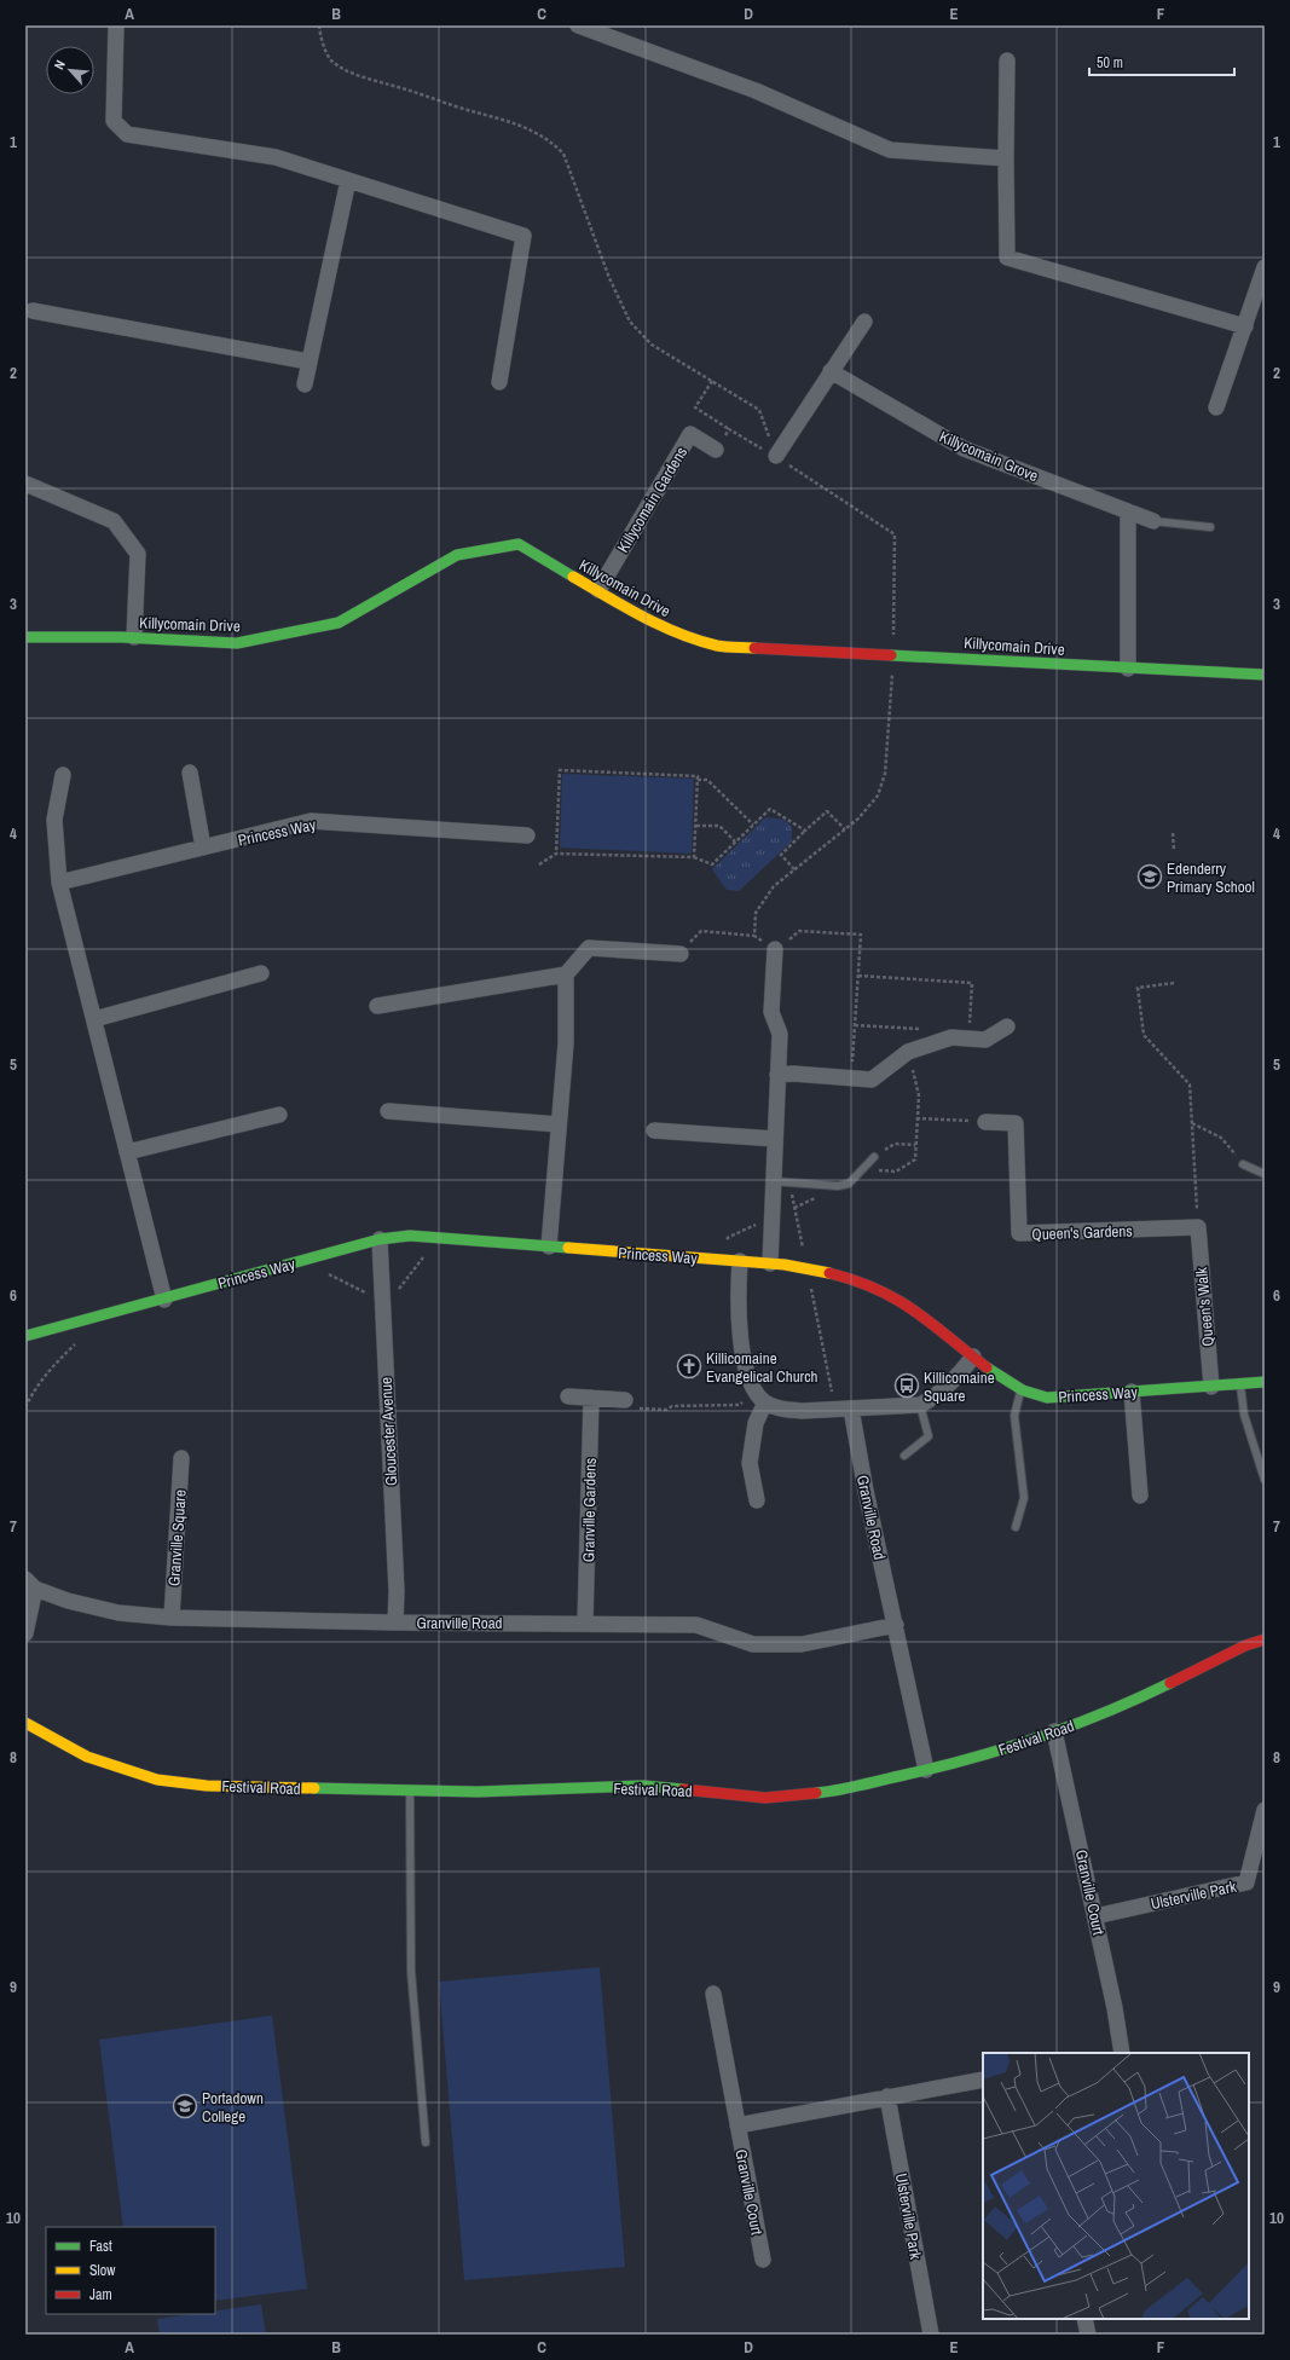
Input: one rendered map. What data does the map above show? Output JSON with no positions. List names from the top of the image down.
{
  "streets": {
    "street": [
      "Killycomain Grove",
      "Killycomain Gardens",
      "Killycomain Drive",
      "Princess Way",
      "Queen's Gardens",
      "Queen's Walk",
      "Gloucester Avenue",
      "Granville Gardens",
      "Granville Road",
      "Granville Square",
      "Festival Road",
      "Granville Court",
      "Ulsterville Park"
    ]
  },
  "crossings": [
    ["Killycomain Gardens", "Killycomain Drive"],
    ["Princess Way", "Queen's Walk"],
    ["Princess Way", "Gloucester Avenue"],
    ["Queen's Gardens", "Queen's Walk"],
    ["Gloucester Avenue", "Granville Road"],
    ["Granville Gardens", "Granville Road"],
    ["Granville Road", "Granville Square"],
    ["Granville Road", "Festival Road"],
    ["Festival Road", "Granville Court"],
    ["Granville Court", "Ulsterville Park"]
  ],
  "places": {
    "school or university": ["Edenderry Primary School", "Portadown College"],
    "church": ["Killicomaine Evangelical Church"],
    "bus stop": ["Killicomaine Square"]
  },
  "legend": ["Fast", "Slow", "Jam"],
  "scale_bar": "50 m",
  "north": "top left",
  "grid": {
    "columns": [
      "A",
      "B",
      "C",
      "D",
      "E",
      "F"
    ],
    "rows": [
      "1",
      "2",
      "3",
      "4",
      "5",
      "6",
      "7",
      "8",
      "9",
      "10"
    ]
  }
}
